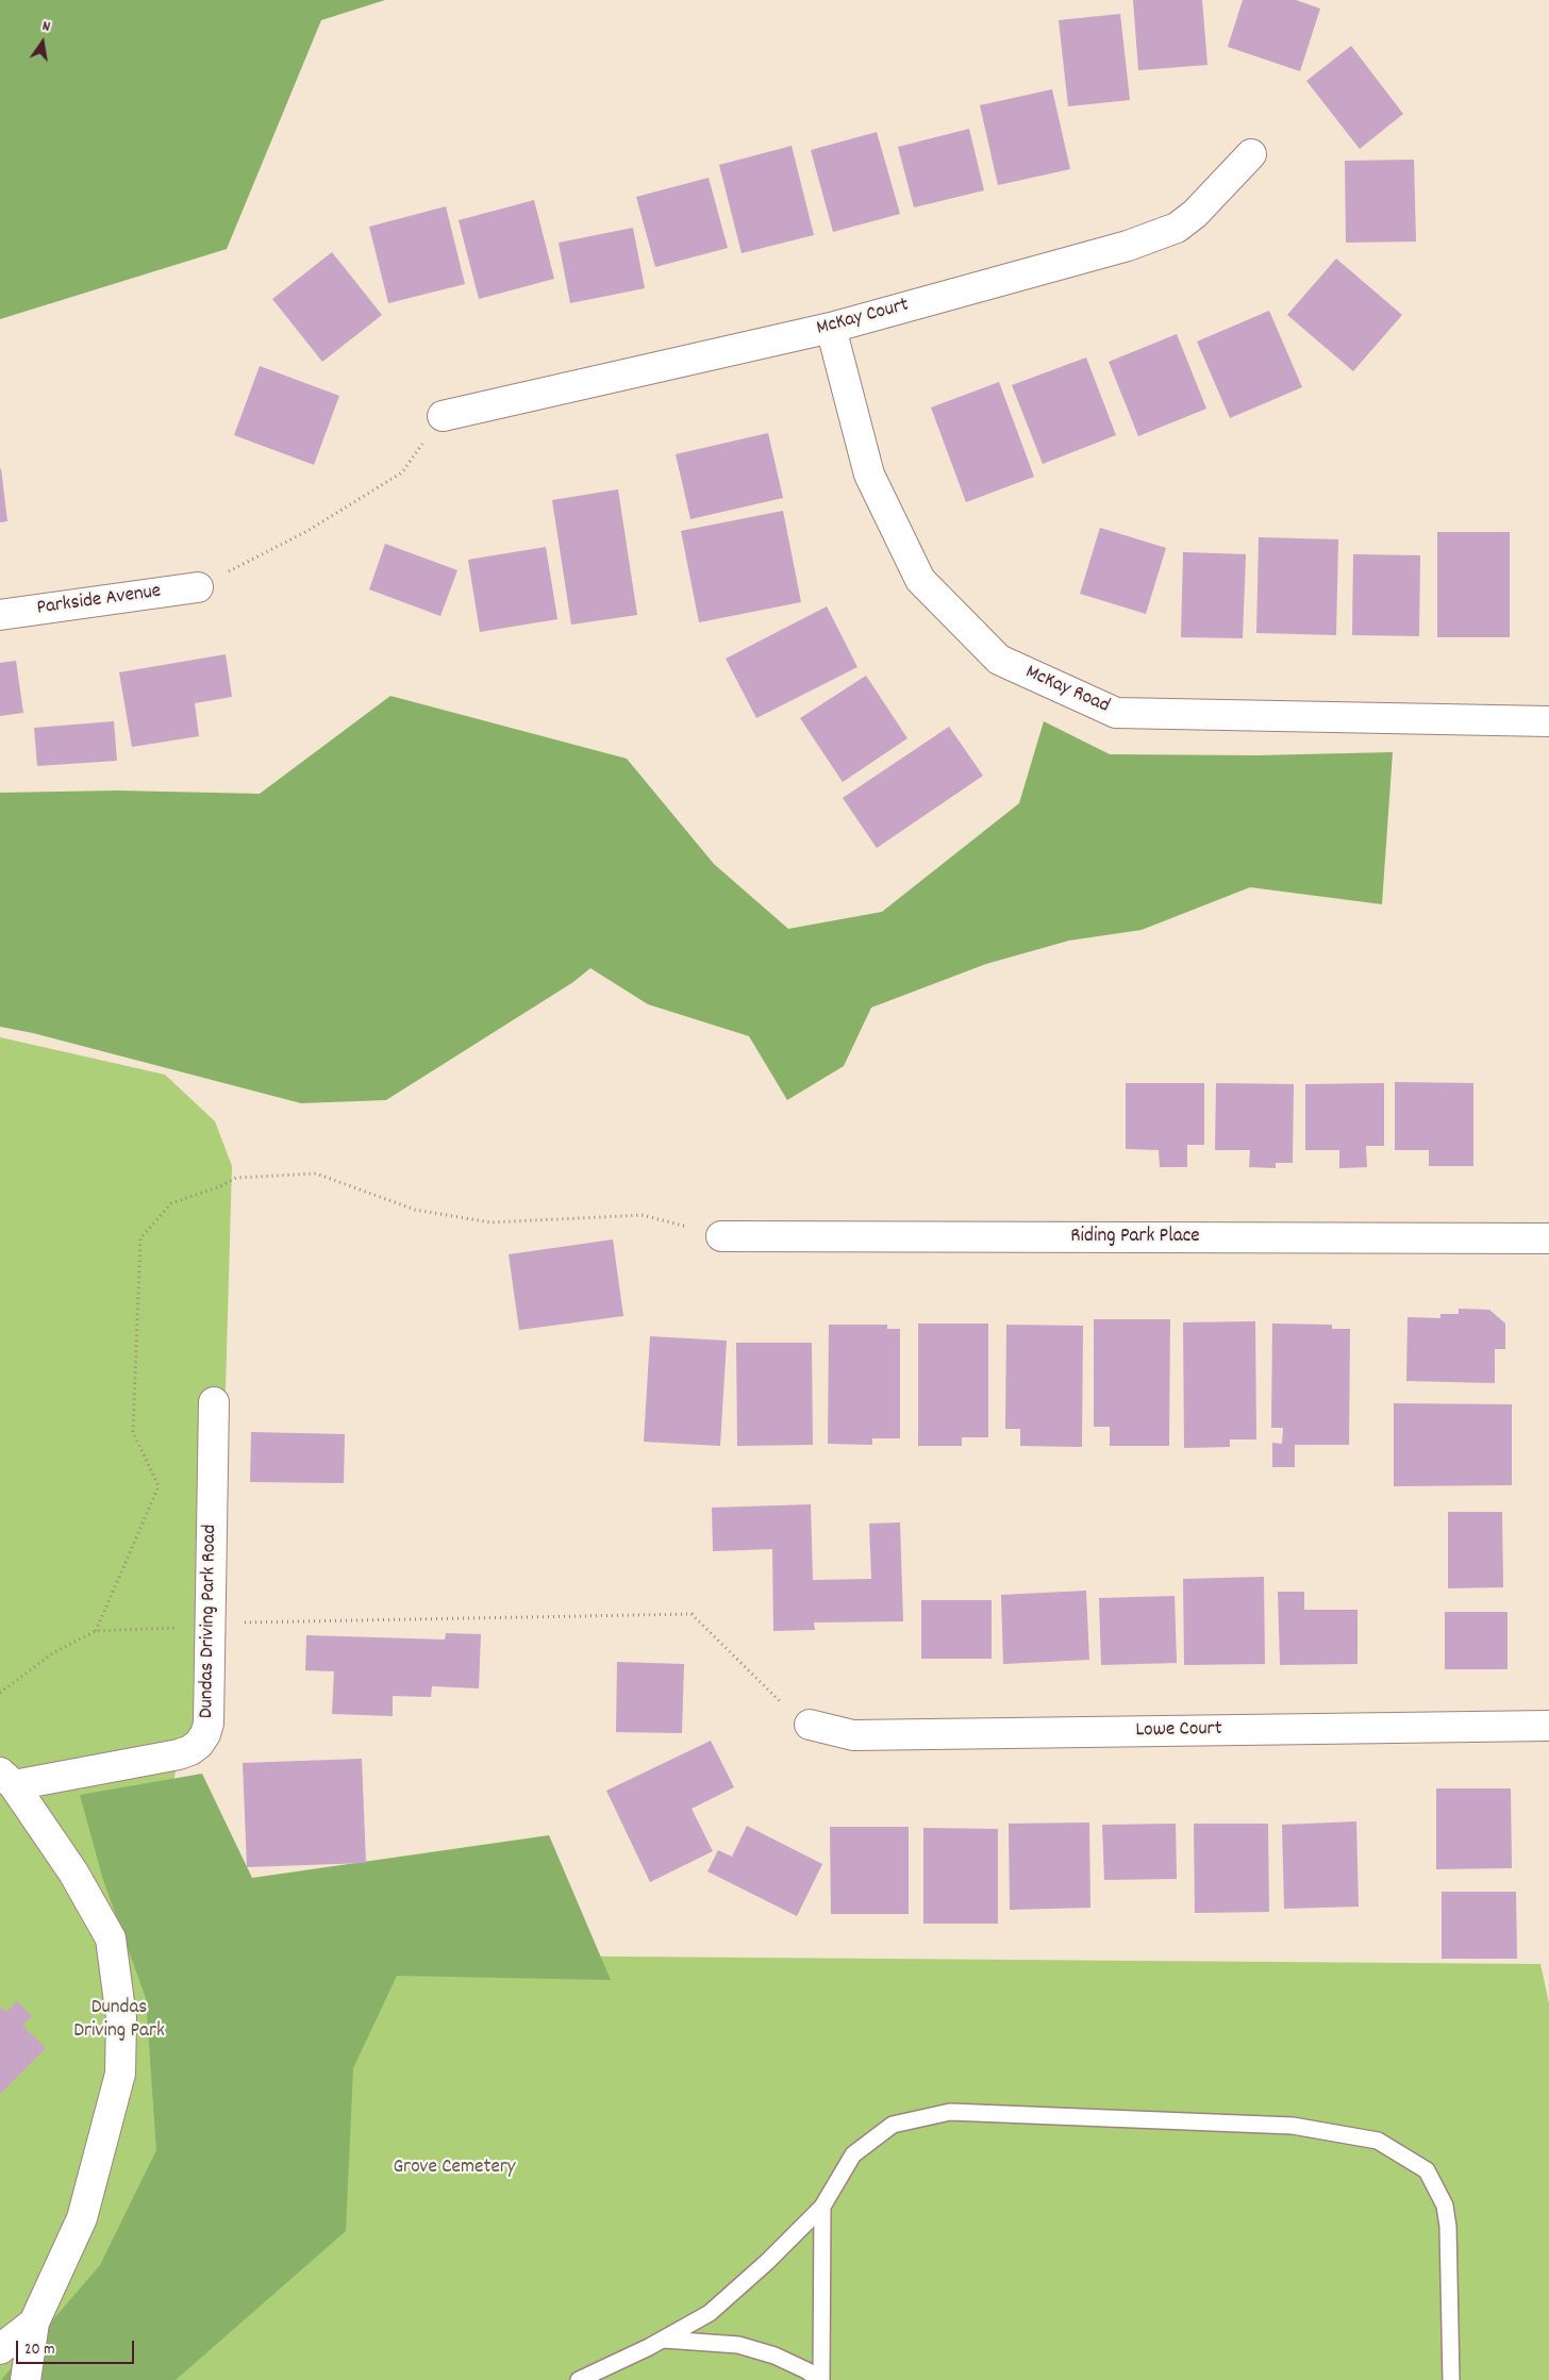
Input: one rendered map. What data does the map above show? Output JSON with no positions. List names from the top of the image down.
{
  "streets": {
    "street": [
      "McKay Court",
      "Parkside Avenue",
      "McKay Road",
      "Riding Park Place",
      "Dundas Driving Park Road",
      "Lowe Court"
    ]
  },
  "crossings": [
    ["McKay Court", "McKay Road"]
  ],
  "parks": ["Dundas Driving Park", "Grove Cemetery"],
  "scale_bar": "20 m",
  "north": "top"
}
